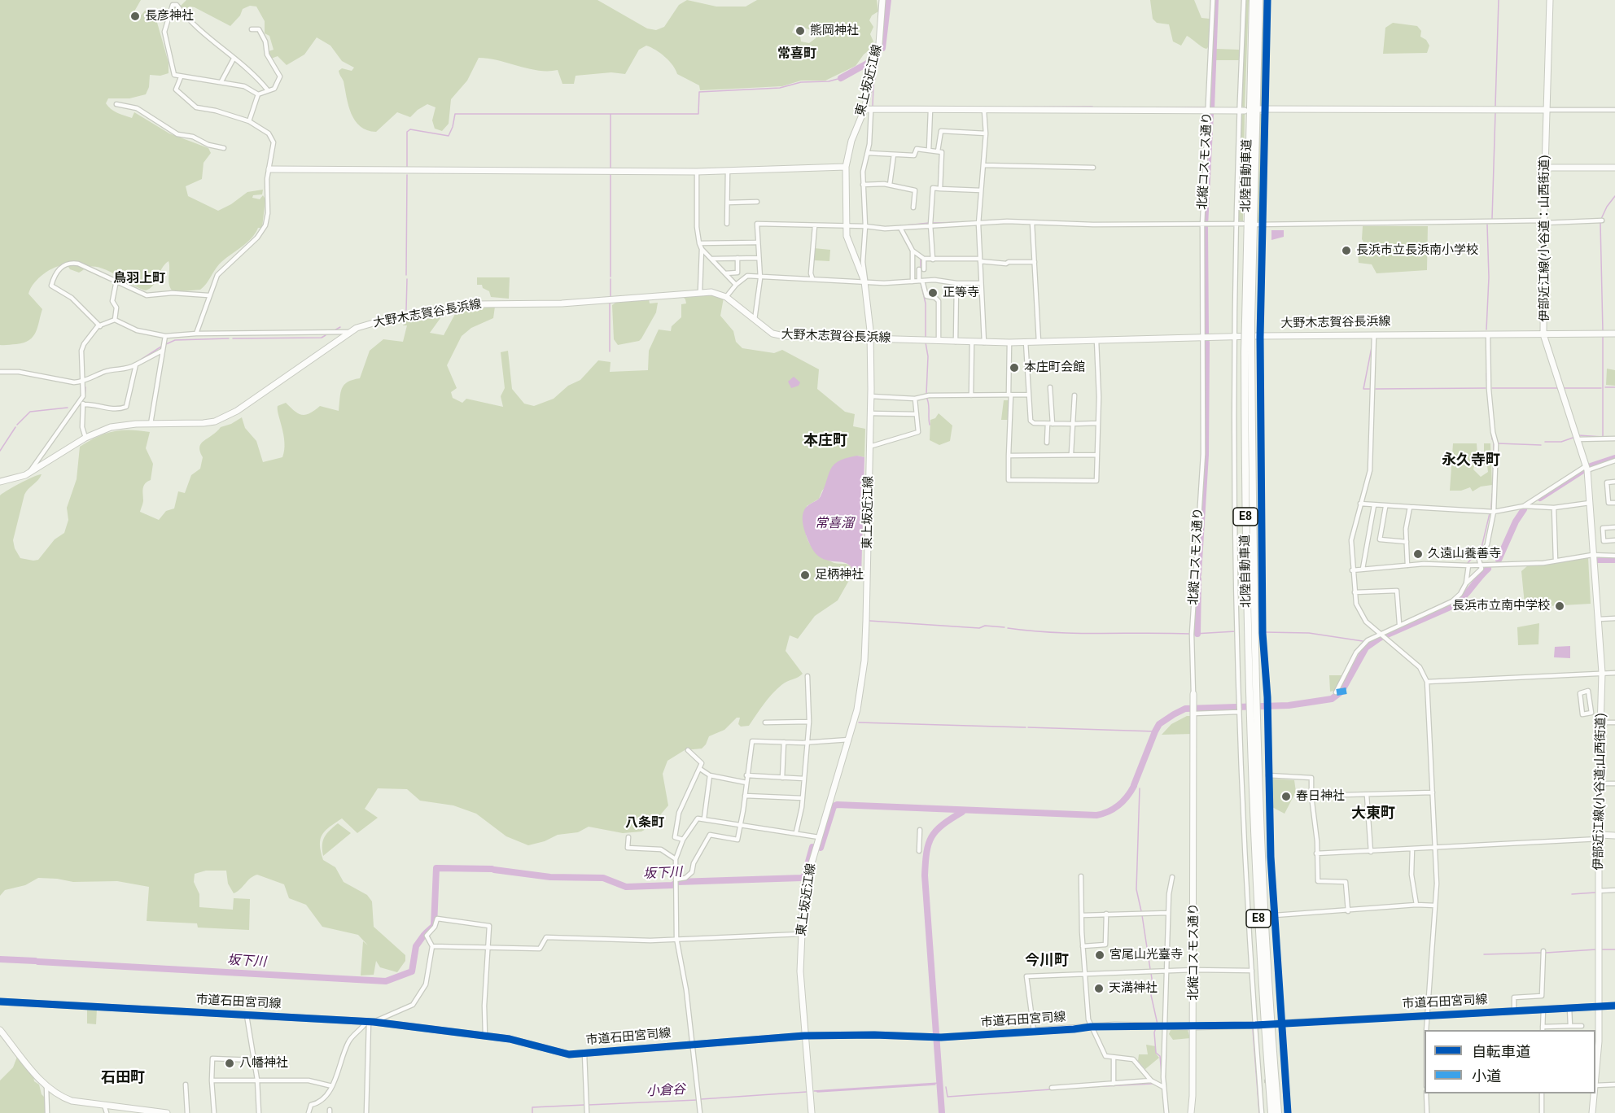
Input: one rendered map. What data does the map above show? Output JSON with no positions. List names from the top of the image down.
{
  "streets": {
    "highway": ["北陸自動車道", "E8"],
    "main road": [
      "東上坂近江線",
      "北縦コスモス通り",
      "伊部近江線(小谷道：山西街道)",
      "大野木志賀谷長浜線",
      "伊部近江線(小谷道;山西街道)",
      "市道石田宮司線"
    ]
  },
  "crossings": [
    ["東上坂近江線", "大野木志賀谷長浜線"],
    ["東上坂近江線", "市道石田宮司線"],
    ["北縦コスモス通り", "大野木志賀谷長浜線"],
    ["北縦コスモス通り", "市道石田宮司線"],
    ["伊部近江線(小谷道：山西街道)", "大野木志賀谷長浜線"],
    ["伊部近江線(小谷道：山西街道)", "伊部近江線(小谷道;山西街道)"],
    ["伊部近江線(小谷道;山西街道)", "市道石田宮司線"]
  ],
  "districts": [
    "常喜町",
    "鳥羽上町",
    "本庄町",
    "永久寺町",
    "大東町",
    "八条町",
    "今川町",
    "石田町"
  ],
  "water": ["常喜溜", "坂下川", "小倉谷"],
  "places": [
    "長彦神社",
    "熊岡神社",
    "長浜市立長浜南小学校",
    "正等寺",
    "本庄町会館",
    "久遠山養善寺",
    "足柄神社",
    "長浜市立南中学校",
    "春日神社",
    "宮尾山光臺寺",
    "天満神社",
    "八幡神社"
  ],
  "legend": ["自転車道", "小道"]
}
